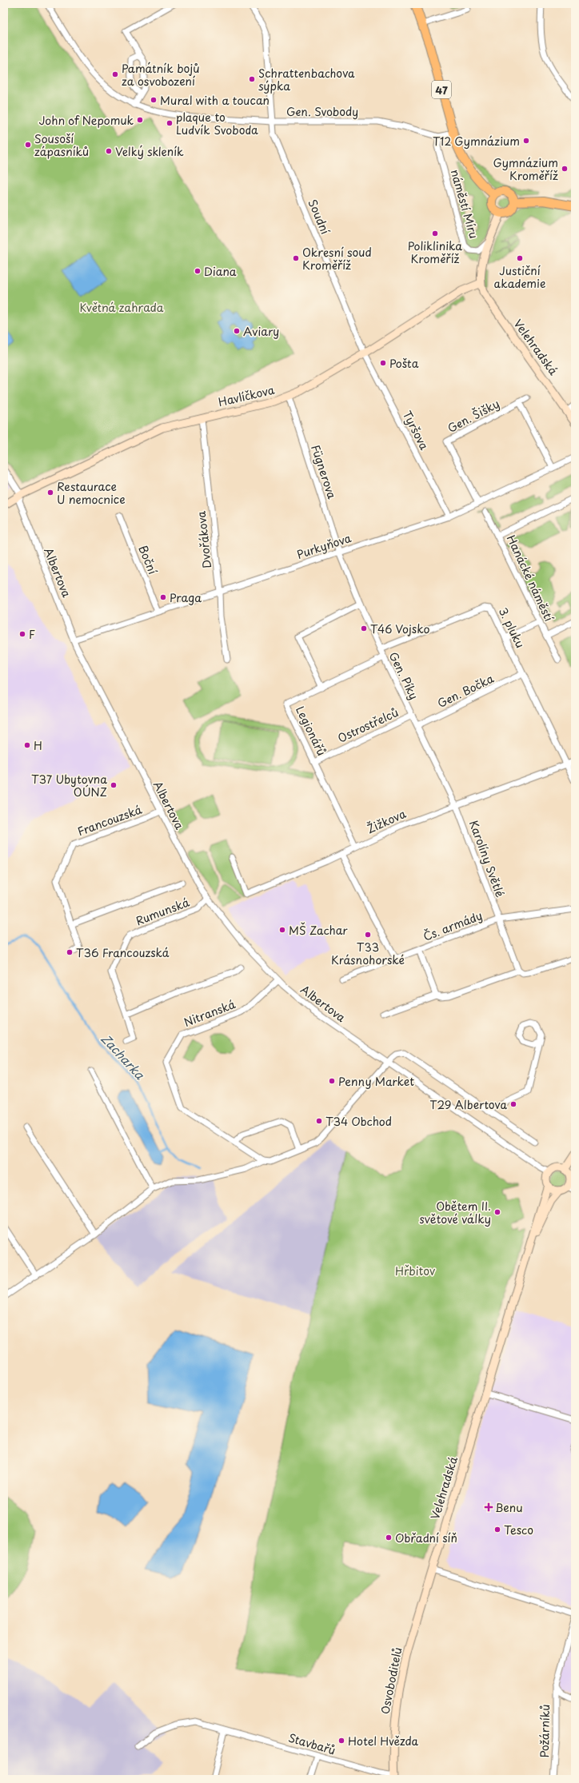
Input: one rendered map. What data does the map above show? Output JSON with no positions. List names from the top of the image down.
{
  "streets": {
    "main road": [
      "47",
      "náměstí Míru",
      "Velehradská",
      "Havlíčkova",
      "Osvoboditelů"
    ],
    "street": [
      "Gen. Svobody",
      "Soudní",
      "Gen. Šišky",
      "Tyršova",
      "Fügnerova",
      "Dvořákova",
      "Purkyňova",
      "Boční",
      "Albertova",
      "Hanácké náměstí",
      "3. pluku",
      "Gen. Píky",
      "Gen. Bočka",
      "Ostrostřelců",
      "Legionářů",
      "Francouzská",
      "Žižkova",
      "Karolíny Světlé",
      "Rumunská",
      "Čs. armády",
      "Nitranská",
      "Požárníků",
      "Stavbařů"
    ]
  },
  "crossings": [
    ["47", "Gen. Svobody"],
    ["47", "náměstí Míru"],
    ["Gen. Svobody", "náměstí Míru"],
    ["Gen. Svobody", "Soudní"],
    ["náměstí Míru", "Velehradská"],
    ["náměstí Míru", "Havlíčkova"],
    ["Soudní", "Havlíčkova"],
    ["Soudní", "Tyršova"],
    ["Velehradská", "Havlíčkova"],
    ["Velehradská", "Albertova"],
    ["Velehradská", "Osvoboditelů"],
    ["Havlíčkova", "Tyršova"],
    ["Havlíčkova", "Fügnerova"],
    ["Havlíčkova", "Dvořákova"],
    ["Havlíčkova", "Albertova"],
    ["Gen. Šišky", "Purkyňova"],
    ["Tyršova", "Purkyňova"],
    ["Fügnerova", "Purkyňova"],
    ["Fügnerova", "Gen. Píky"],
    ["Dvořákova", "Purkyňova"],
    ["Purkyňova", "Boční"],
    ["Purkyňova", "Albertova"],
    ["Purkyňova", "Gen. Píky"],
    ["Albertova", "Francouzská"],
    ["Albertova", "Rumunská"],
    ["Albertova", "Nitranská"],
    ["3. pluku", "Gen. Píky"],
    ["3. pluku", "Gen. Bočka"],
    ["3. pluku", "Žižkova"],
    ["Gen. Píky", "Gen. Bočka"],
    ["Gen. Píky", "Ostrostřelců"],
    ["Gen. Píky", "Legionářů"],
    ["Gen. Píky", "Žižkova"],
    ["Gen. Píky", "Karolíny Světlé"],
    ["Ostrostřelců", "Legionářů"],
    ["Legionářů", "Žižkova"],
    ["Žižkova", "Karolíny Světlé"],
    ["Karolíny Světlé", "Čs. armády"],
    ["Osvoboditelů", "Stavbařů"]
  ],
  "water": ["Zacharka"],
  "parks": ["Květná zahrada", "Hřbitov"],
  "places": {
    "other": [
      "Památník bojů za osvobození",
      "Schrattenbachova sýpka",
      "Mural with a toucan",
      "John of Nepomuk",
      "plaque to Ludvík Svoboda",
      "T12 Gymnázium",
      "Sousoší zápasníků",
      "Velký skleník",
      "Gymnázium Kroměříž",
      "Poliklinika Kroměříž",
      "Okresní soud Kroměříž",
      "Justiční akademie",
      "Diana",
      "Aviary",
      "Pošta",
      "Restaurace U nemocnice",
      "Praga",
      "T46 Vojsko",
      "F",
      "H",
      "T37 Ubytovna OÚNZ",
      "MŠ Zachar",
      "T33 Krásnohorské",
      "T36 Francouzská",
      "Penny Market",
      "T29 Albertova",
      "T34 Obchod",
      "Obětem II. světové války",
      "Tesco",
      "Obřadní síň",
      "Hotel Hvězda"
    ],
    "health": ["Benu"]
  }
}
